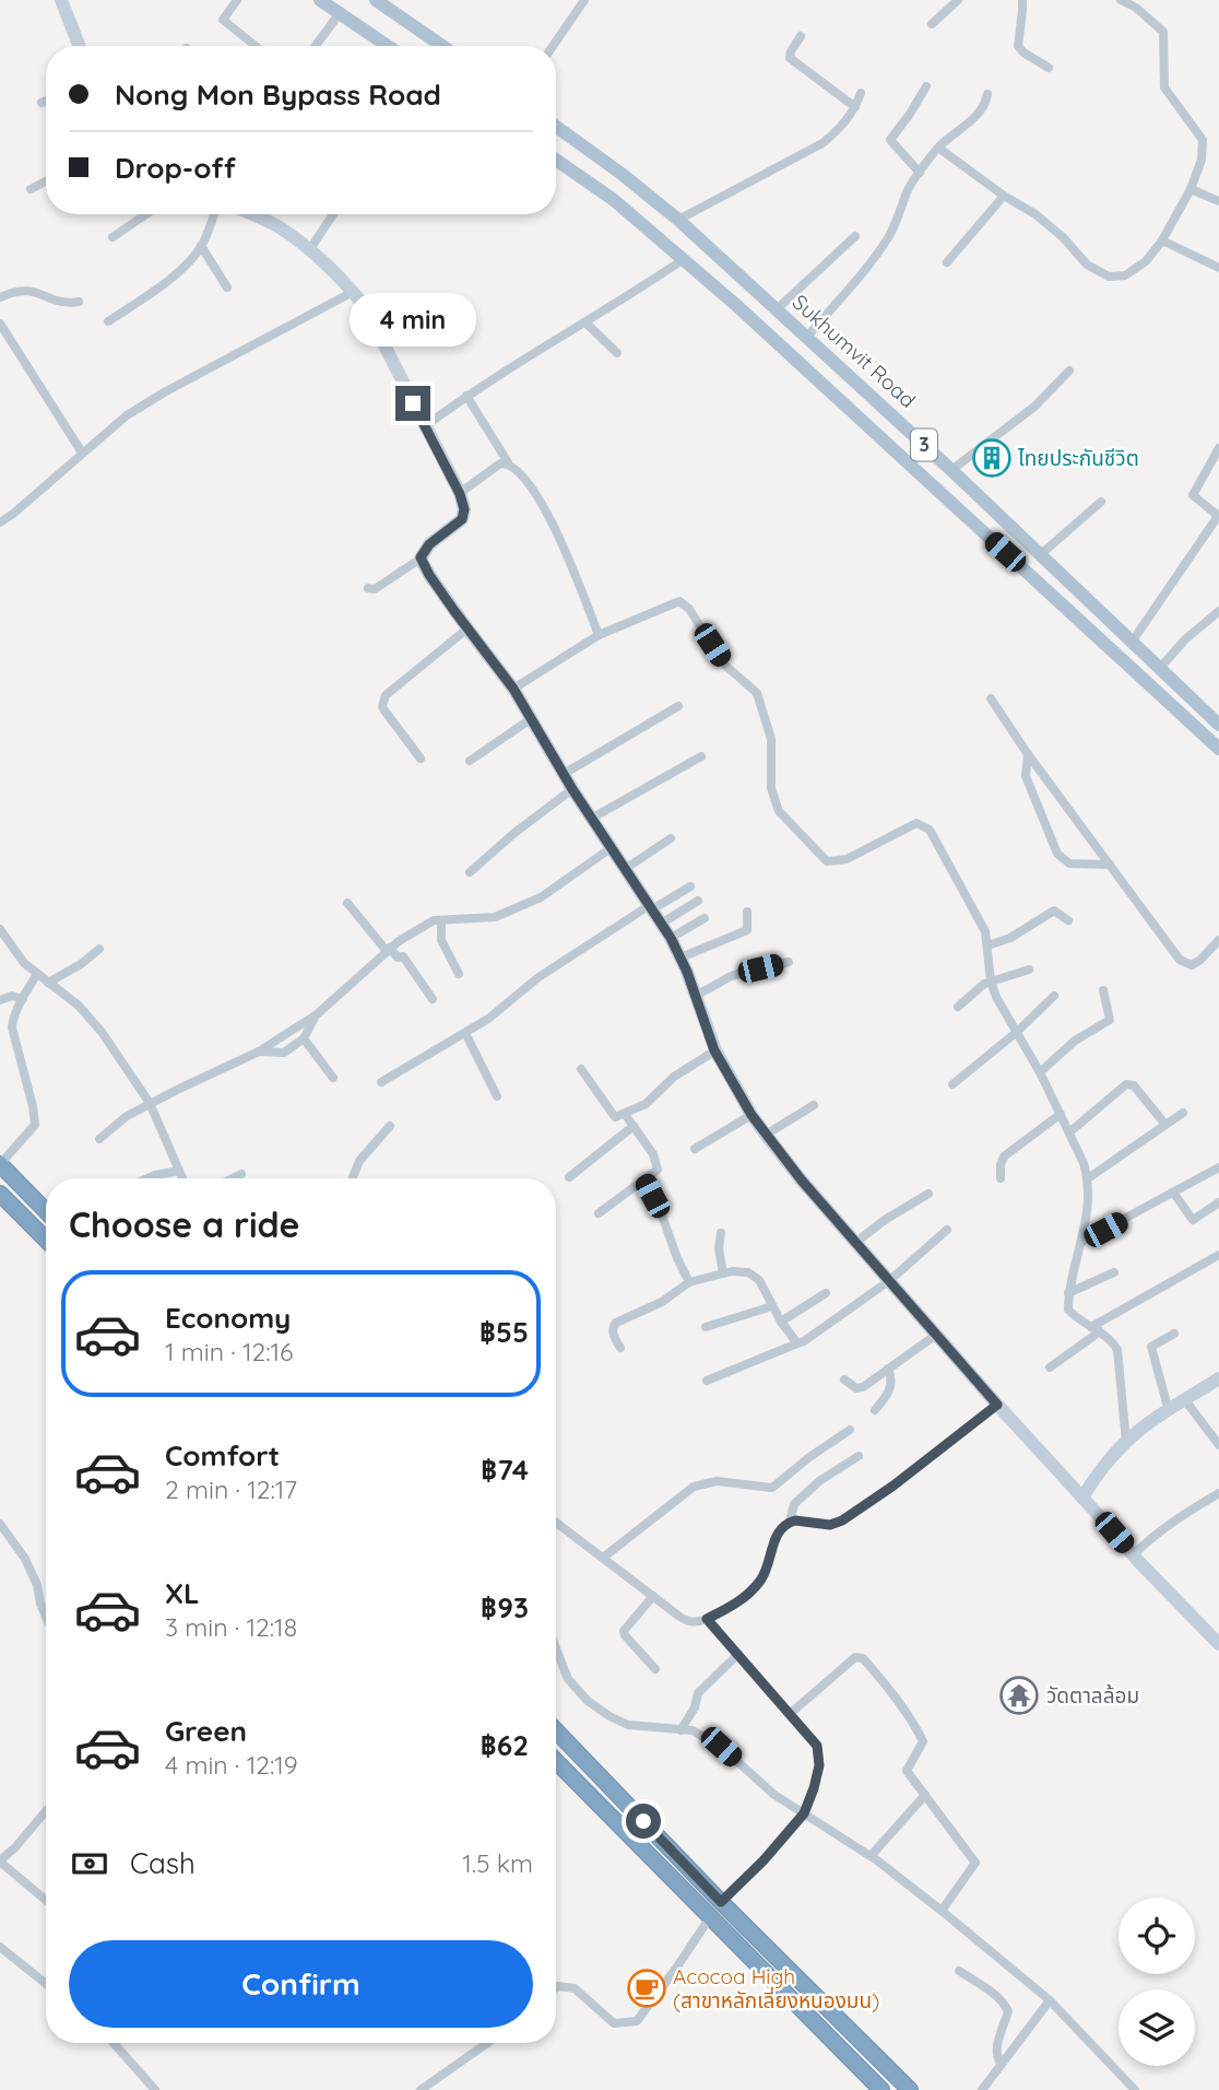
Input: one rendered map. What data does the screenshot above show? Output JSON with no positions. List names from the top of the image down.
{
  "streets": {
    "main road": ["Sukhumvit Road", "3"]
  },
  "places": {
    "building": ["ไทยประกันชีวิต"],
    "temple": ["วัดตาลล้อม"],
    "cafe": ["Acocoa High (สาขาหลักเลี่ยงหนองมน)"]
  },
  "page": {
    "banner": ["Nong Mon Bypass Road", "Drop-off"],
    "bubble": "4 min",
    "heading": "Choose a ride",
    "list": [
      {
        "name": "Economy",
        "note": "1 min · 12:16",
        "value": "฿55"
      },
      {
        "name": "Comfort",
        "note": "2 min · 12:17",
        "value": "฿74"
      },
      {
        "name": "XL",
        "note": "3 min · 12:18",
        "value": "฿93"
      },
      {
        "name": "Green",
        "note": "4 min · 12:19",
        "value": "฿62"
      }
    ],
    "pay": ["Cash", "1.5 km"],
    "buttons": "Confirm"
  }
}
